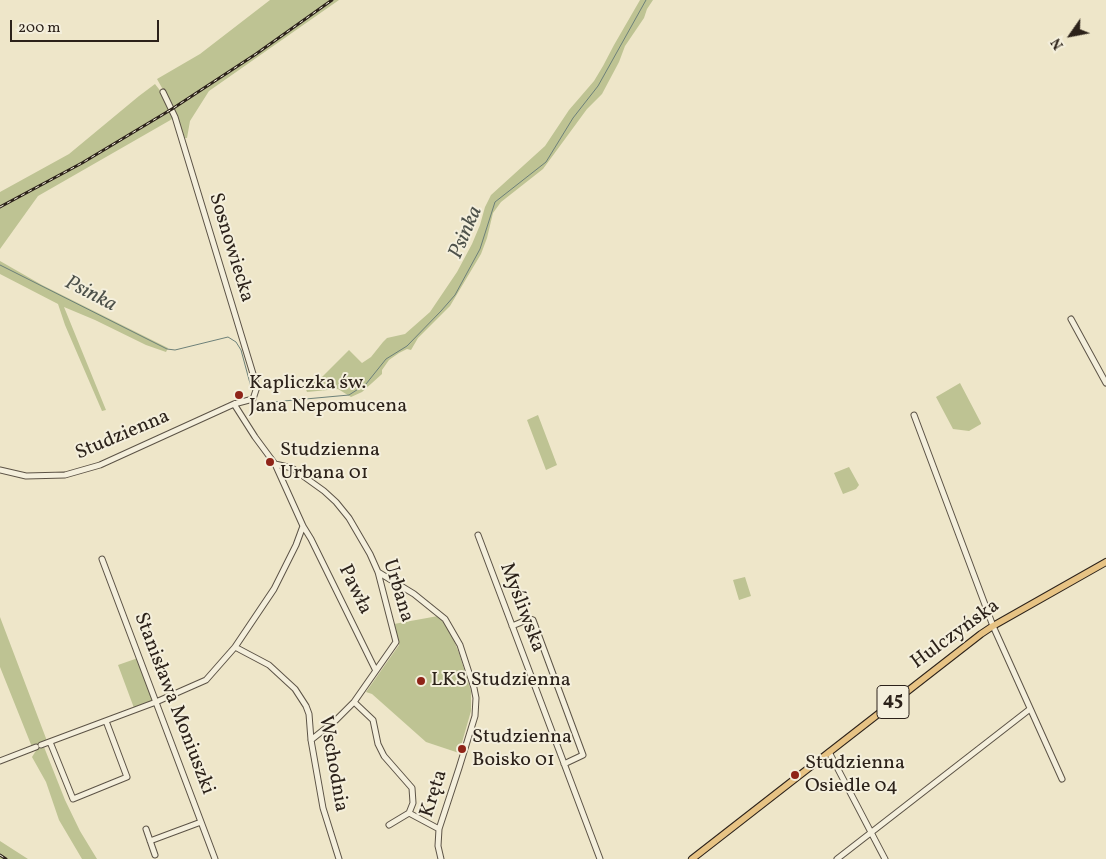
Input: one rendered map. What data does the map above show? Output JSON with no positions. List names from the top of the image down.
{
  "streets": {
    "main road": ["Hulczyńska", "45"],
    "street": [
      "Sosnowiecka",
      "Studzienna",
      "Pawła",
      "Urbana",
      "Myśliwska",
      "Stanisława Moniuszki",
      "Wschodnia",
      "Kręta"
    ]
  },
  "crossings": [
    ["Sosnowiecka", "Studzienna"],
    ["Studzienna", "Pawła"],
    ["Pawła", "Urbana"],
    ["Urbana", "Wschodnia"],
    ["Urbana", "Kręta"]
  ],
  "water": ["Psinka"],
  "places": [
    "Kapliczka św. Jana Nepomucena",
    "Studzienna Urbana 01",
    "LKS Studzienna",
    "Studzienna Boisko 01",
    "Studzienna Osiedle 04"
  ],
  "scale_bar": "200 m",
  "north": "bottom left"
}
